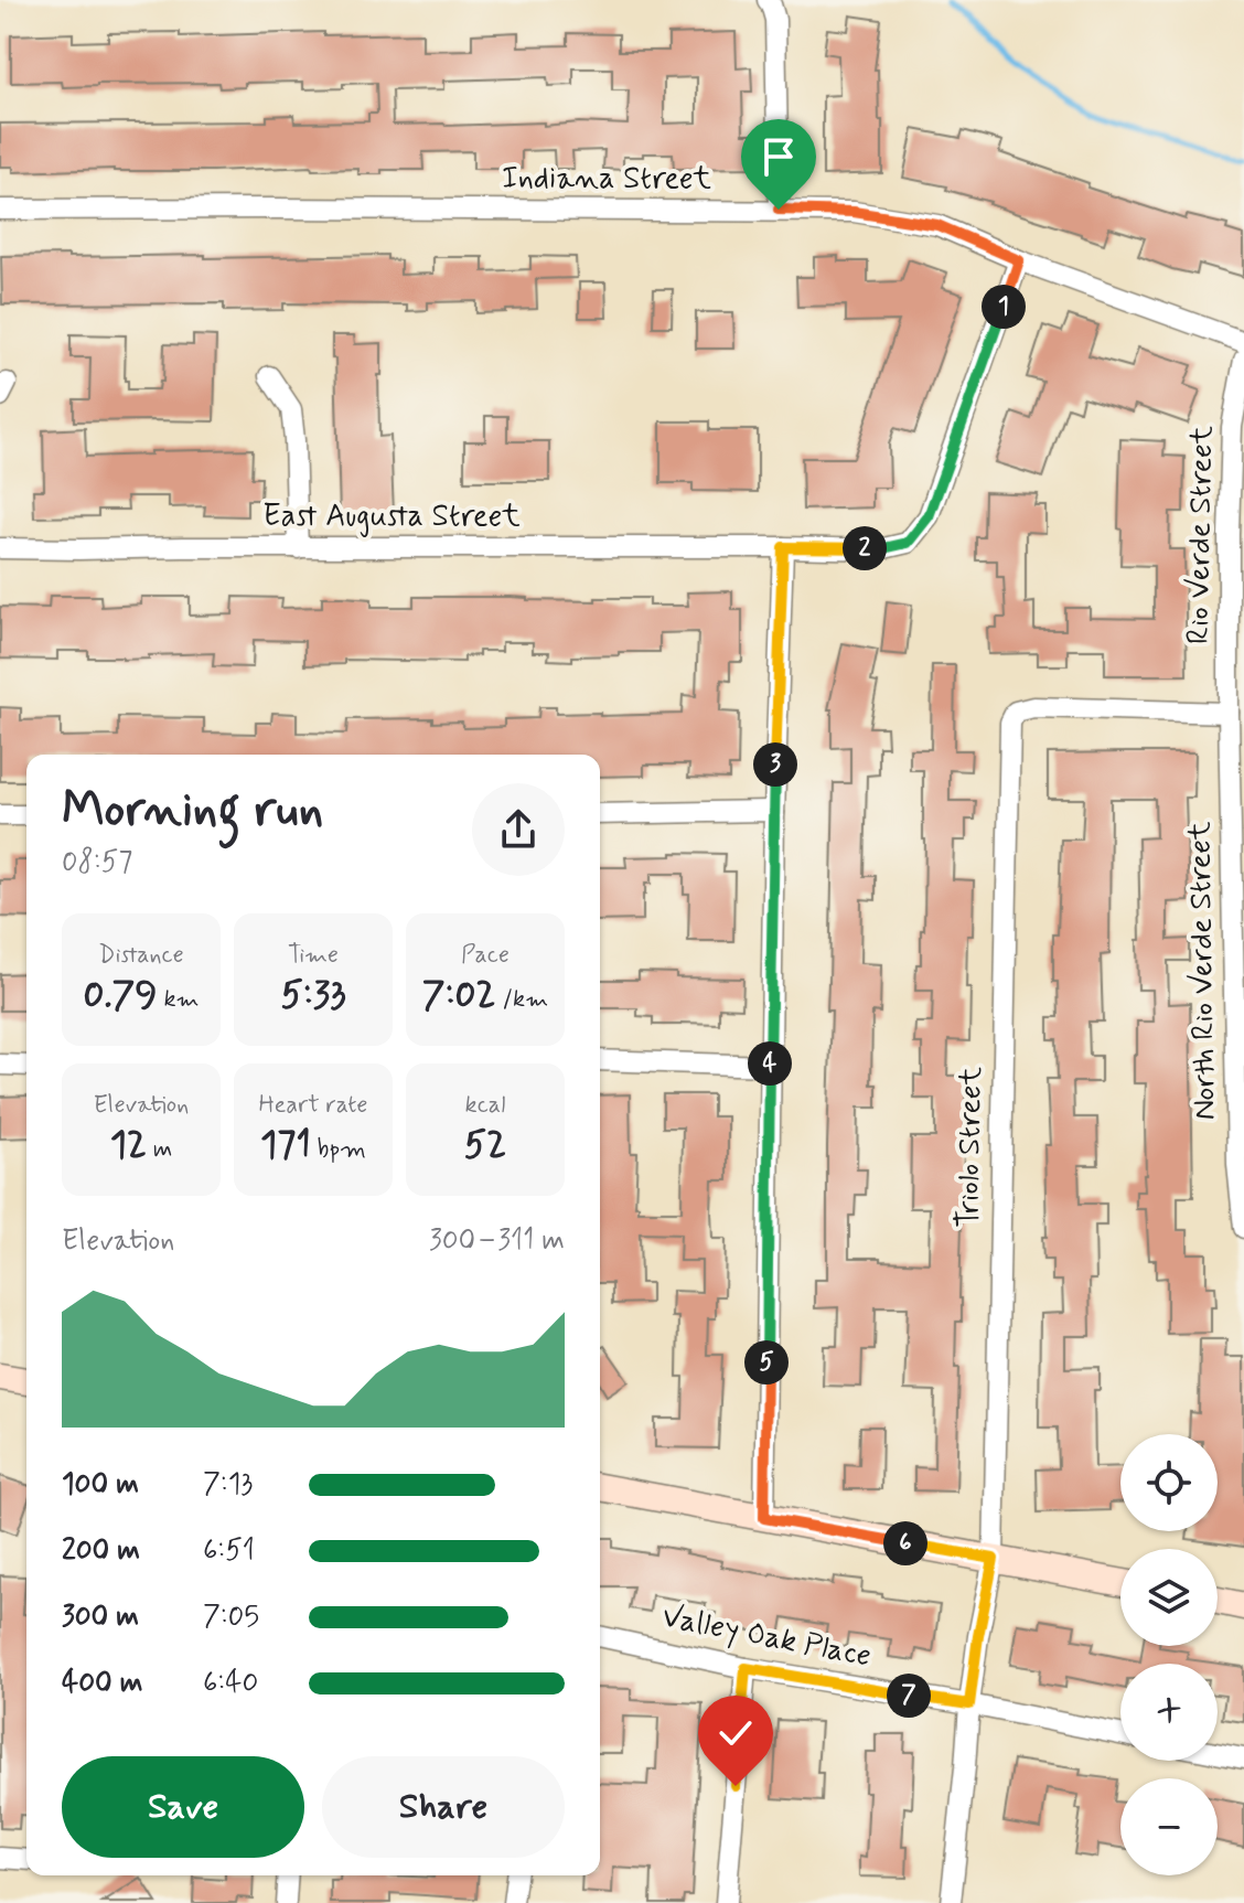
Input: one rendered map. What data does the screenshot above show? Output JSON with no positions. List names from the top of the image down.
{
  "streets": {
    "street": [
      "Indiana Street",
      "East Augusta Street",
      "Rio Verde Street",
      "North Rio Verde Street",
      "Triolo Street",
      "Valley Oak Place"
    ]
  },
  "crossings": [
    ["Indiana Street", "East Augusta Street"],
    ["Rio Verde Street", "North Rio Verde Street"],
    ["Rio Verde Street", "Triolo Street"],
    ["North Rio Verde Street", "Triolo Street"],
    ["Triolo Street", "Valley Oak Place"]
  ],
  "page": {
    "pins": [
      "1",
      "2",
      "3",
      "4",
      "5",
      "6",
      "7"
    ],
    "heading": ["Morning run", "08:57"],
    "stats": [
      ["Distance", "0.79 km"],
      ["Time", "5:33"],
      ["Pace", "7:02 /km"],
      ["Elevation", "12 m"],
      ["Heart rate", "171 bpm"],
      ["kcal", "52"]
    ],
    "chart": ["Elevation", "300–311 m"],
    "map_buttons": ["+", "−"],
    "list": [
      {
        "name": "100 m",
        "note": "7:13"
      },
      {
        "name": "200 m",
        "note": "6:51"
      },
      {
        "name": "300 m",
        "note": "7:05"
      },
      {
        "name": "400 m",
        "note": "6:40"
      }
    ],
    "buttons": ["Save", "Share"]
  }
}
